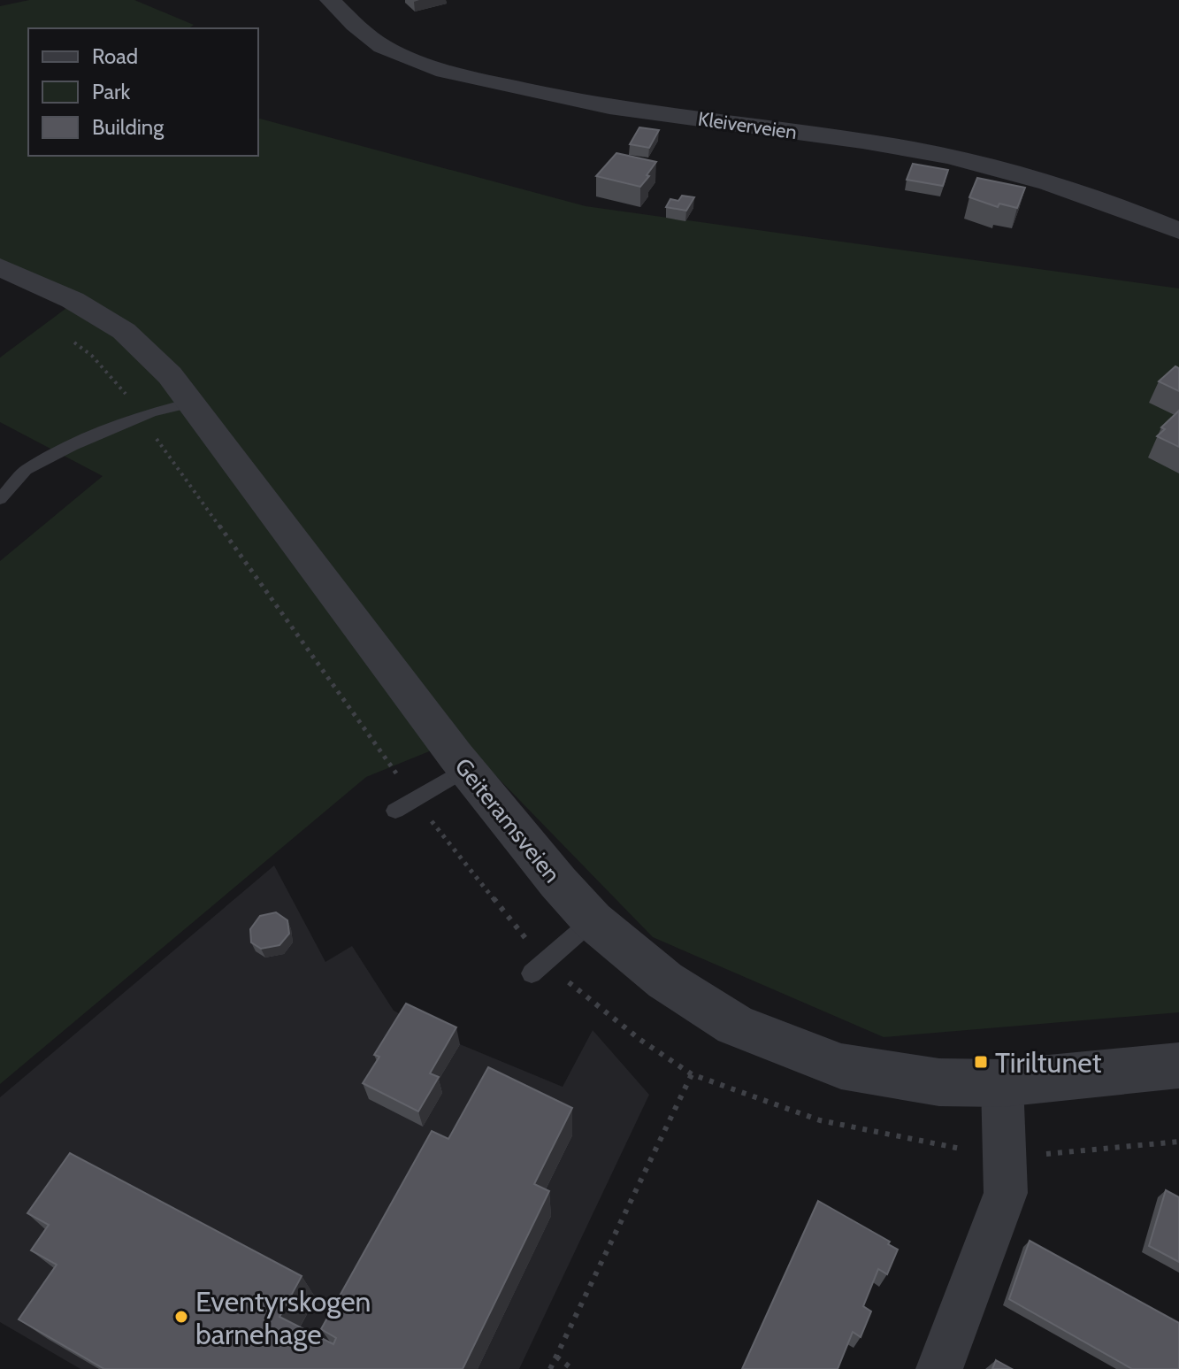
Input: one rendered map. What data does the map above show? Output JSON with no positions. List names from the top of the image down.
{
  "streets": {
    "street": ["Kleiverveien", "Geiteramsveien"]
  },
  "places": {
    "transit": ["Tiriltunet"],
    "other": ["Eventyrskogen barnehage"]
  },
  "legend": ["Road", "Park", "Building"]
}
